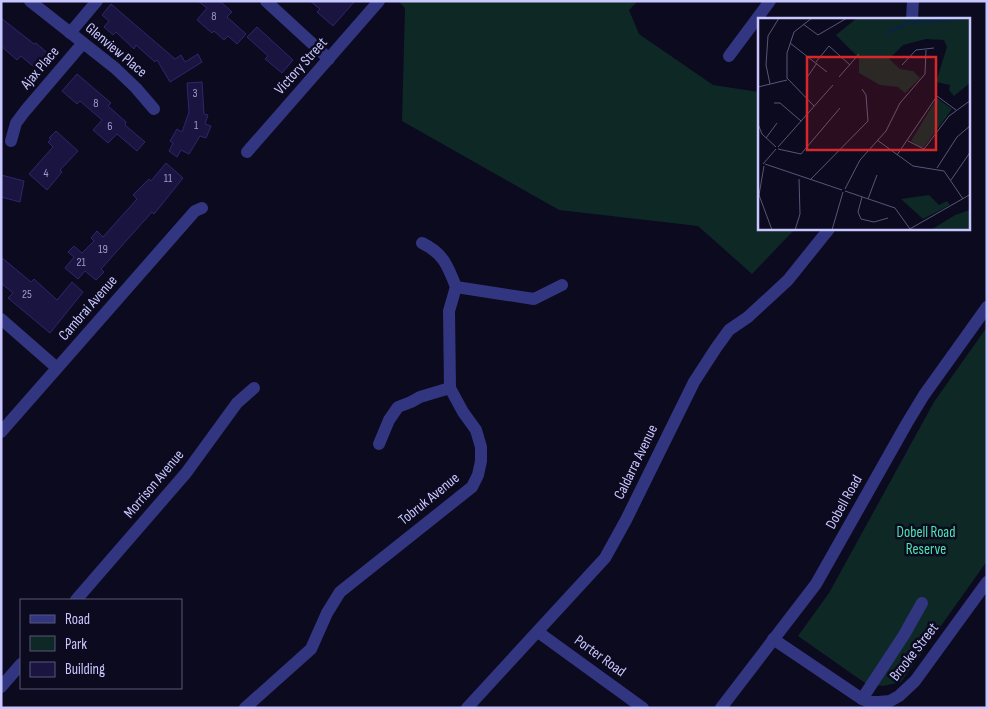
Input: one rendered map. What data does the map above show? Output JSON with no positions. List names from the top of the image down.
{
  "streets": {
    "street": [
      "Glenview Place",
      "Victory Street",
      "Ajax Place",
      "Cambrai Avenue",
      "Caldarra Avenue",
      "Morrison Avenue",
      "Tobruk Avenue",
      "Dobell Road",
      "Brooke Street",
      "Porter Road"
    ]
  },
  "crossings": [
    ["Glenview Place", "Ajax Place"],
    ["Caldarra Avenue", "Porter Road"],
    ["Dobell Road", "Brooke Street"]
  ],
  "parks": ["Dobell Road Reserve"],
  "house_numbers": [
    "8",
    "3",
    "8",
    "1",
    "6",
    "4",
    "11",
    "19",
    "21",
    "25"
  ],
  "legend": ["Road", "Park", "Building"]
}
